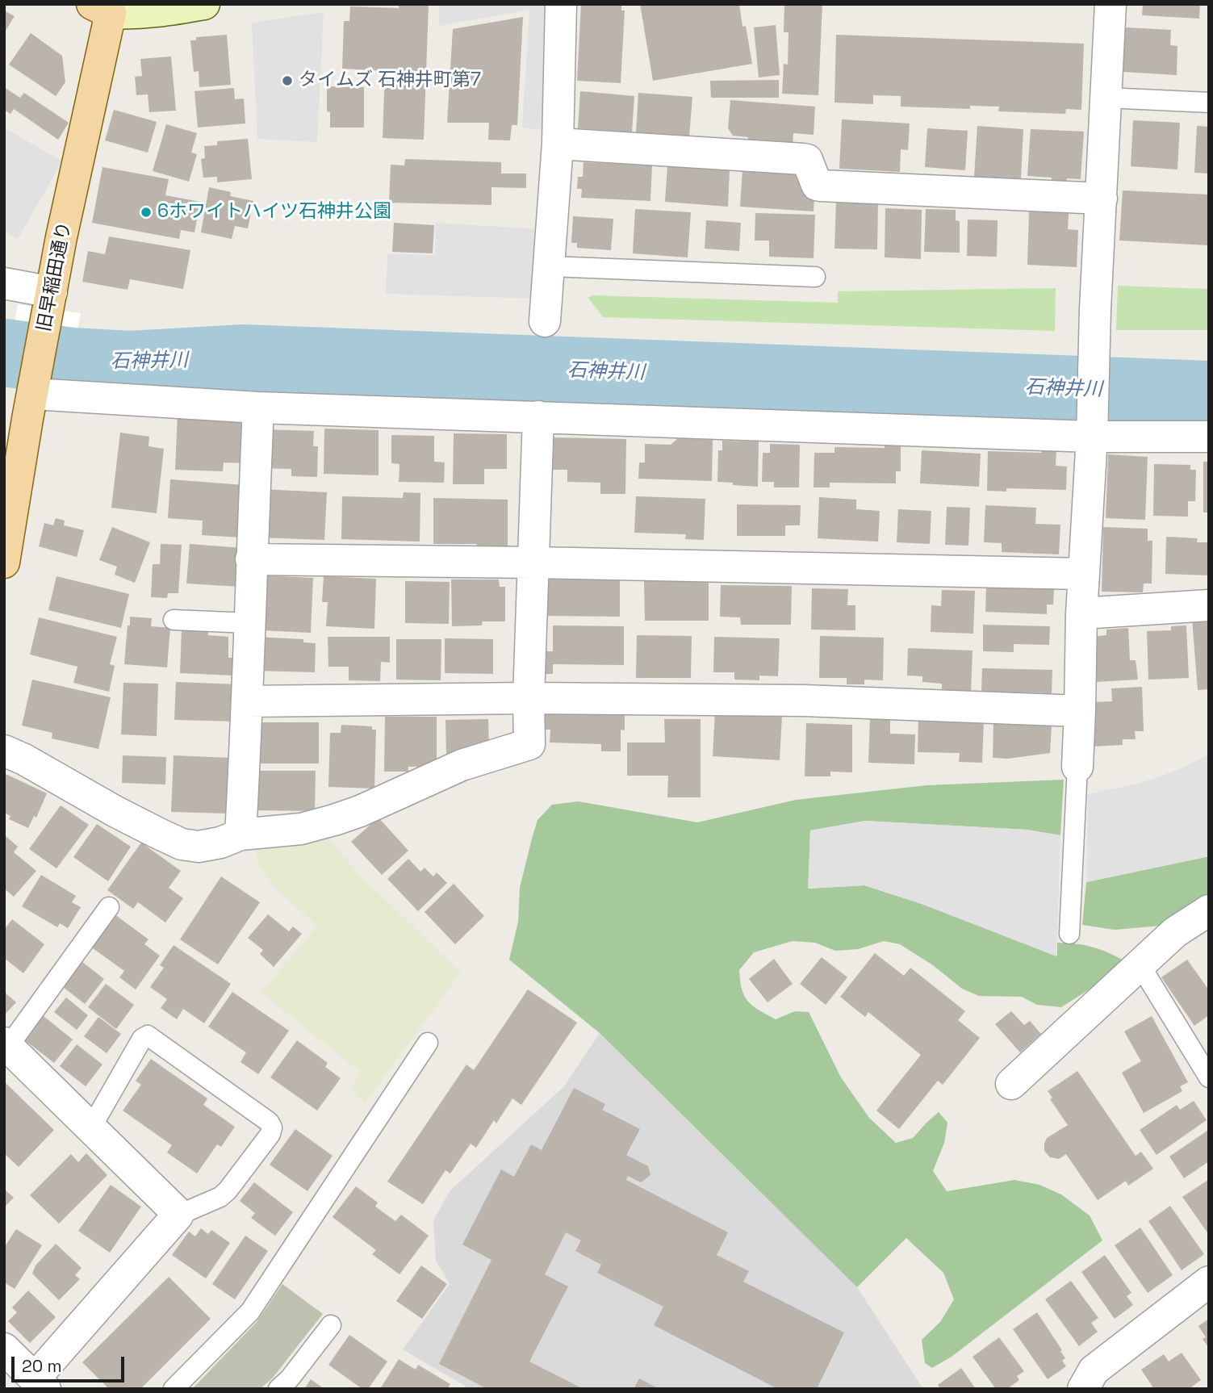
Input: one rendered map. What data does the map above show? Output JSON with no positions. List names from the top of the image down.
{
  "streets": {
    "main road": ["旧早稲田通り"]
  },
  "water": ["石神井川"],
  "places": ["タイムズ 石神井町第7", "6ホワイトハイツ石神井公園"],
  "scale_bar": "20 m"
}
